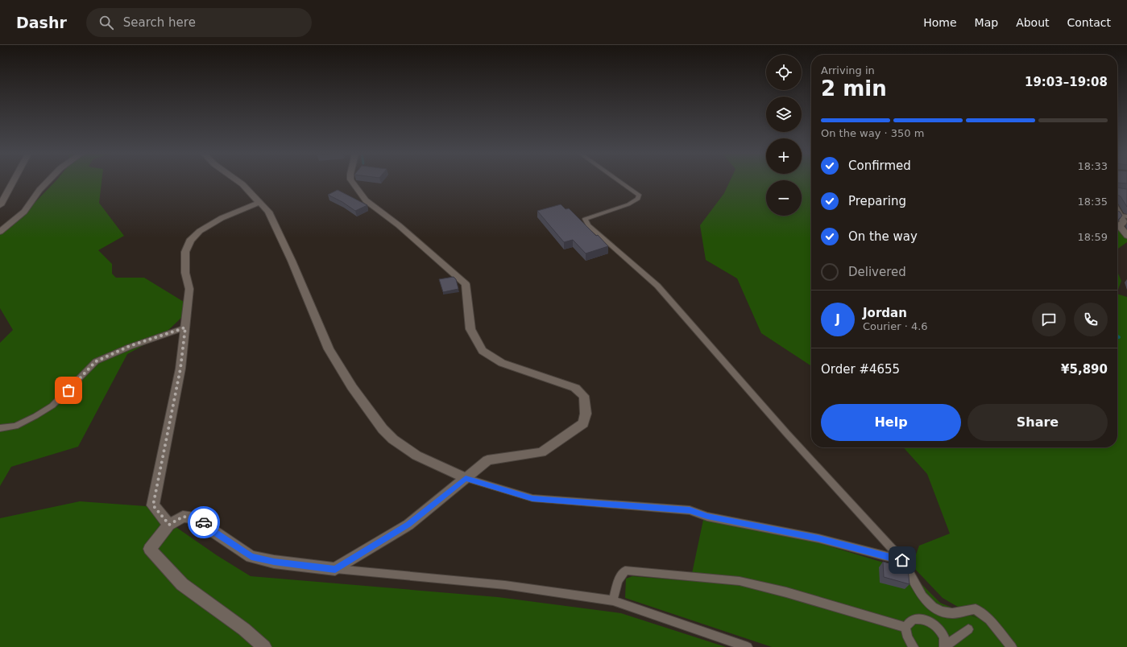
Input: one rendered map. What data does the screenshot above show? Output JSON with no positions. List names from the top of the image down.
{
  "page": {
    "header": "Dashr",
    "search": "Search here",
    "nav": [
      "Home",
      "Map",
      "About",
      "Contact"
    ],
    "map_buttons": ["+", "−"],
    "heading": ["2 min", "Arriving in", "19:03–19:08"],
    "panel": [
      "Jordan",
      "Courier · 4.6",
      "Order #4655",
      "¥5,890"
    ],
    "bar": "On the way · 350 m",
    "list": [
      ["Confirmed", "18:33"],
      ["Preparing", "18:35"],
      ["On the way", "18:59"],
      "Delivered"
    ],
    "round": "J",
    "buttons": ["Help", "Share"]
  }
}
